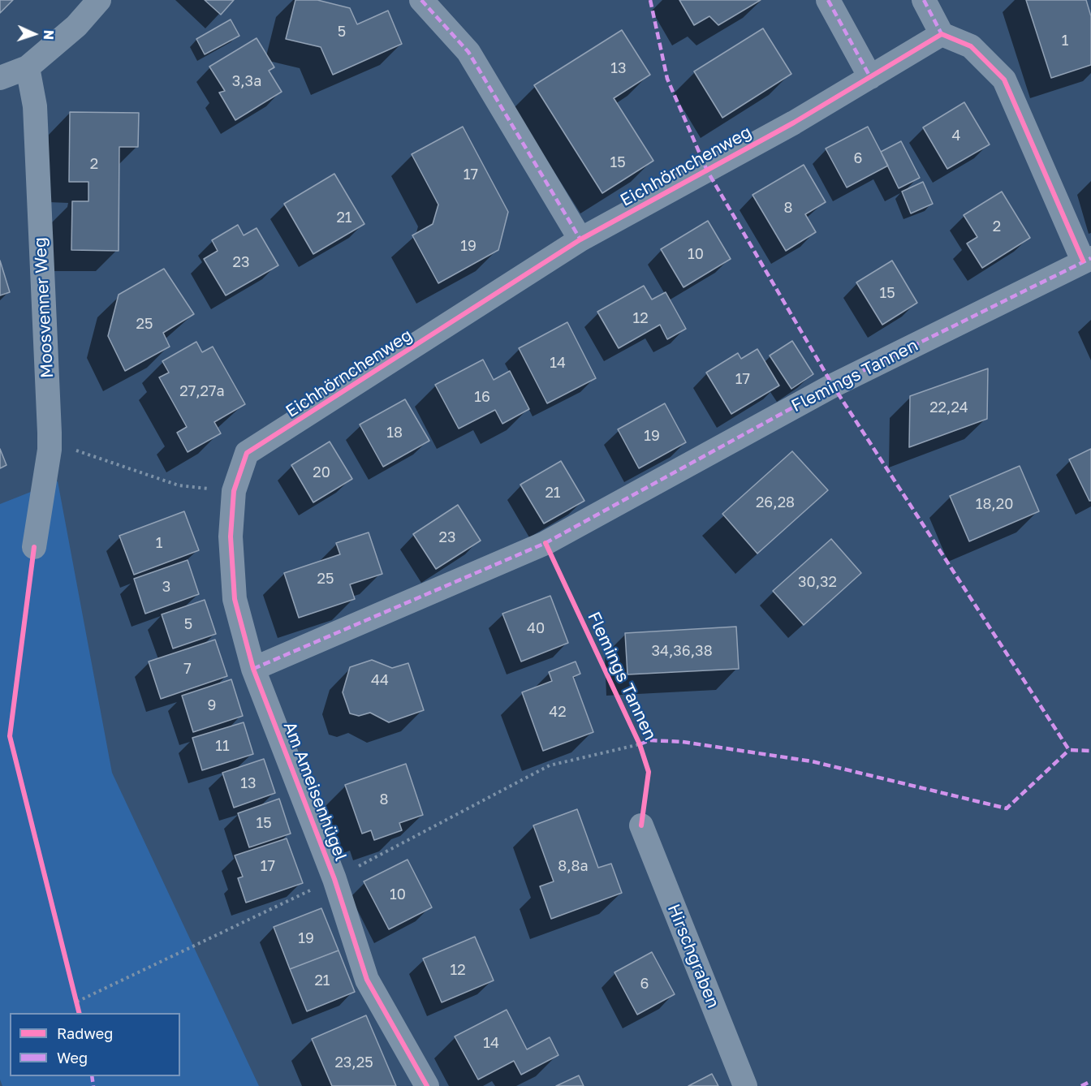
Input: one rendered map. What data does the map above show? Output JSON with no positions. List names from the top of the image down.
{
  "streets": {
    "street": [
      "Eichhörnchenweg",
      "Moosvenner Weg",
      "Flemings Tannen",
      "Am Ameisenhügel",
      "Hirschgraben"
    ]
  },
  "crossings": [
    ["Eichhörnchenweg", "Am Ameisenhügel"],
    ["Flemings Tannen", "Am Ameisenhügel"]
  ],
  "house_numbers": [
    "5",
    "1",
    "13",
    "3,3a",
    "4",
    "6",
    "15",
    "2",
    "17",
    "8",
    "21",
    "2",
    "19",
    "10",
    "23",
    "15",
    "12",
    "25",
    "14",
    "17",
    "27,27a",
    "16",
    "22,24",
    "18",
    "19",
    "20",
    "21",
    "26,28",
    "18,20",
    "23",
    "1",
    "25",
    "30,32",
    "3",
    "5",
    "40",
    "34,36,38",
    "7",
    "44",
    "9",
    "42",
    "11",
    "13",
    "8",
    "15",
    "17",
    "8,8a",
    "10",
    "19",
    "12",
    "21",
    "6",
    "14",
    "23,25"
  ],
  "legend": ["Radweg", "Weg"],
  "north": "right"
}
